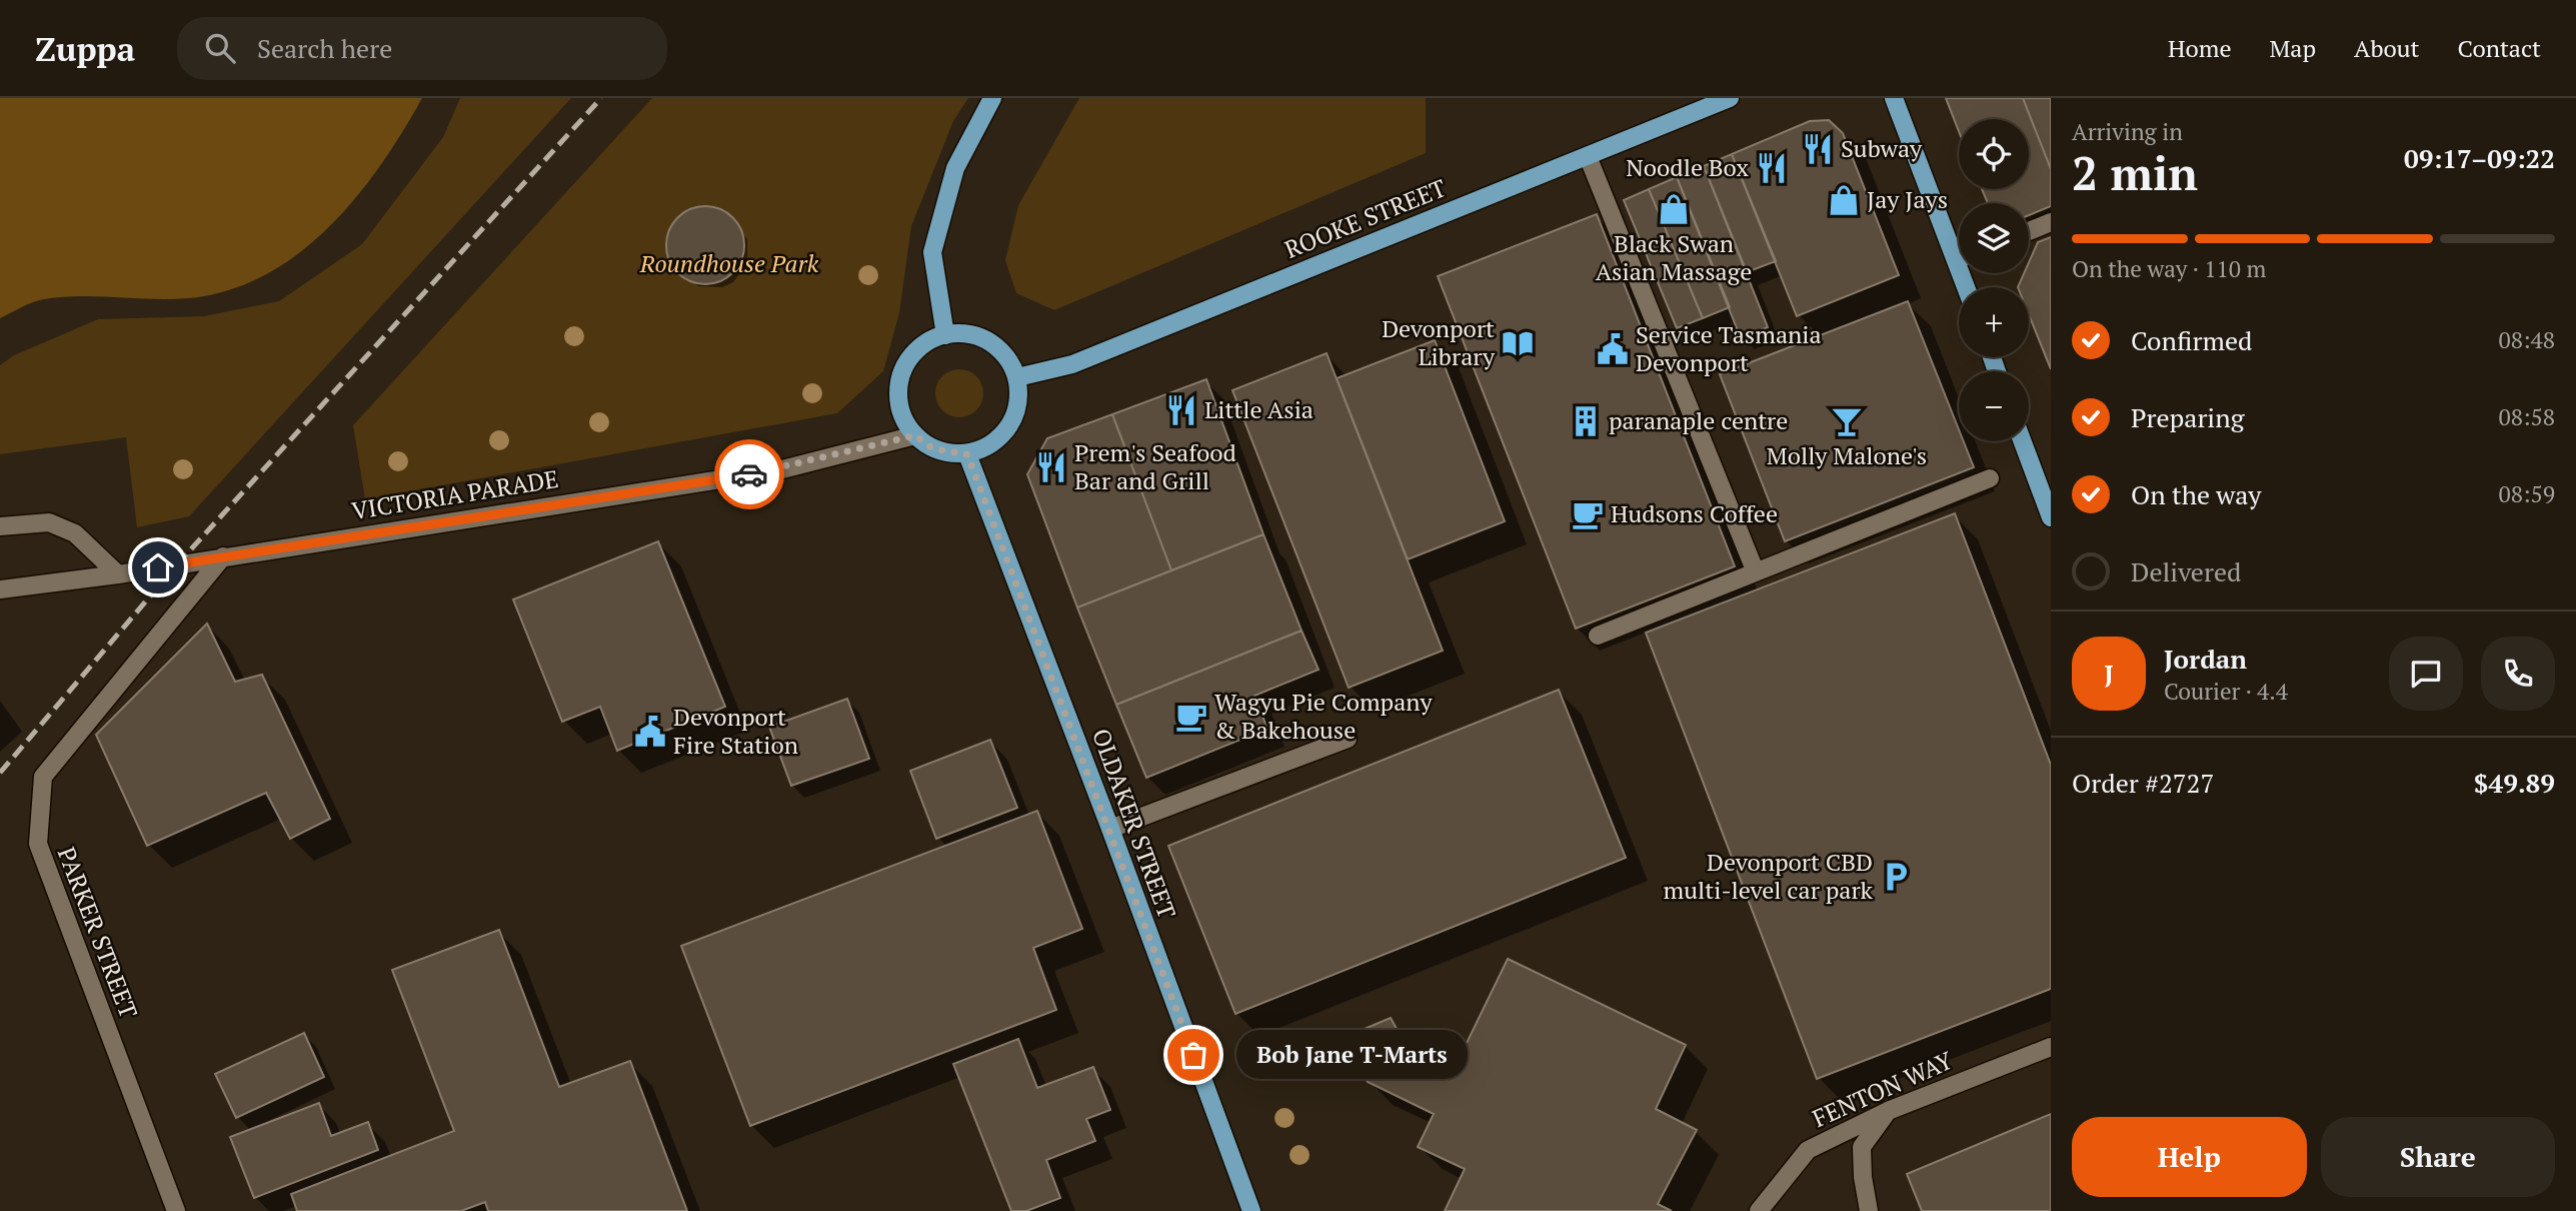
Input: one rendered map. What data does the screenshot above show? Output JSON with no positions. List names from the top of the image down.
{
  "streets": {
    "main road": ["ROOKE STREET", "OLDAKER STREET"],
    "street": ["VICTORIA PARADE", "PARKER STREET", "FENTON WAY"]
  },
  "crossings": [
    ["ROOKE STREET", "VICTORIA PARADE"],
    ["ROOKE STREET", "OLDAKER STREET"],
    ["VICTORIA PARADE", "OLDAKER STREET"],
    ["VICTORIA PARADE", "PARKER STREET"]
  ],
  "parks": ["Roundhouse Park"],
  "places": {
    "restaurant": [
      "Subway",
      "Noodle Box",
      "Little Asia",
      "Prem's Seafood Bar and Grill"
    ],
    "shop": ["Jay Jays", "Black Swan Asian Massage"],
    "library": ["Devonport Library"],
    "public building": ["Service Tasmania Devonport", "Devonport Fire Station"],
    "building": ["paranaple centre"],
    "bar": ["Molly Malone's"],
    "cafe": ["Hudsons Coffee", "Wagyu Pie Company & Bakehouse"],
    "parking": ["Devonport CBD multi-level car park"],
    "other": ["Bob Jane T-Marts"]
  },
  "page": {
    "header": "Zuppa",
    "search": "Search here",
    "nav": [
      "Home",
      "Map",
      "About",
      "Contact"
    ],
    "heading": ["2 min", "Arriving in", "09:17–09:22"],
    "panel": [
      "Jordan",
      "Courier · 4.4",
      "Order #2727",
      "$49.89"
    ],
    "map_buttons": ["+", "−"],
    "bar": "On the way · 110 m",
    "list": [
      ["Confirmed", "08:48"],
      ["Preparing", "08:58"],
      ["On the way", "08:59"],
      "Delivered"
    ],
    "round": "J",
    "bubble": "Bob Jane T-Marts",
    "buttons": ["Help", "Share"]
  }
}
